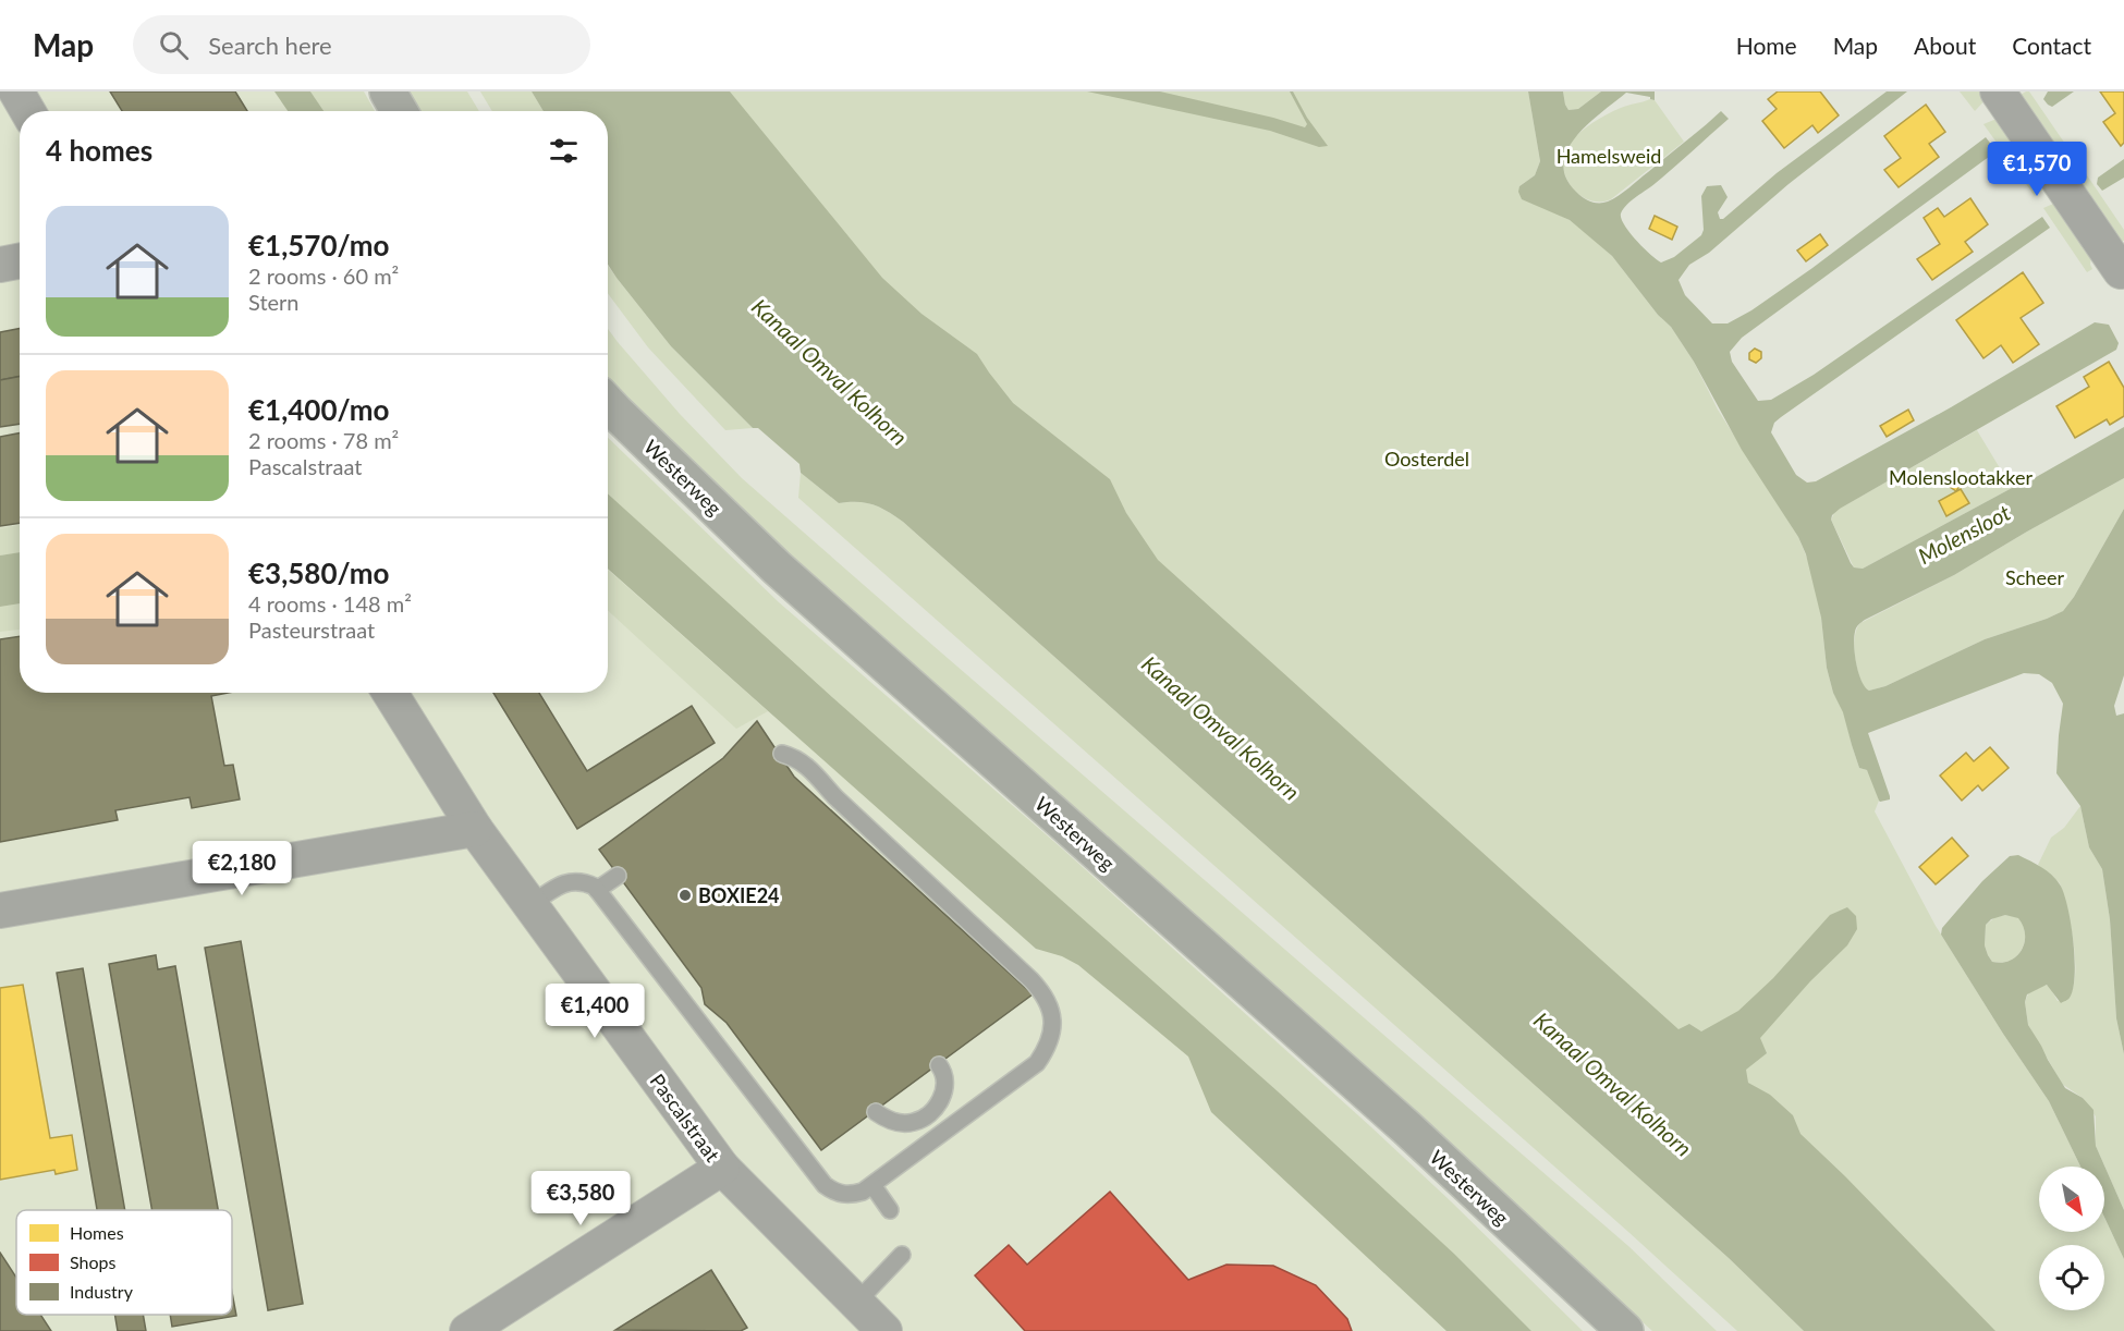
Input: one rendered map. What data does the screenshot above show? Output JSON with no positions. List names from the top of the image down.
{
  "streets": {
    "main road": ["Westerweg"],
    "street": ["Pascalstraat"]
  },
  "water": ["Kanaal Omval Kolhorn", "Molensloot"],
  "parks": [
    "Hamelsweid",
    "Oosterdel",
    "Molenslootakker",
    "Scheer"
  ],
  "places": ["BOXIE24"],
  "legend": ["Homes", "Shops", "Industry"],
  "north": "bottom right",
  "page": {
    "header": "Map",
    "search": "Search here",
    "nav": [
      "Home",
      "Map",
      "About",
      "Contact"
    ],
    "heading": "4 homes",
    "price": [
      "€1,570",
      "€2,180",
      "€1,400",
      "€3,580"
    ],
    "list": [
      {
        "name": "€1,570/mo",
        "note": "2 rooms · 60 m² · Stern"
      },
      {
        "name": "€1,400/mo",
        "note": "2 rooms · 78 m² · Pascalstraat"
      },
      {
        "name": "€3,580/mo",
        "note": "4 rooms · 148 m² · Pasteurstraat"
      }
    ]
  }
}
